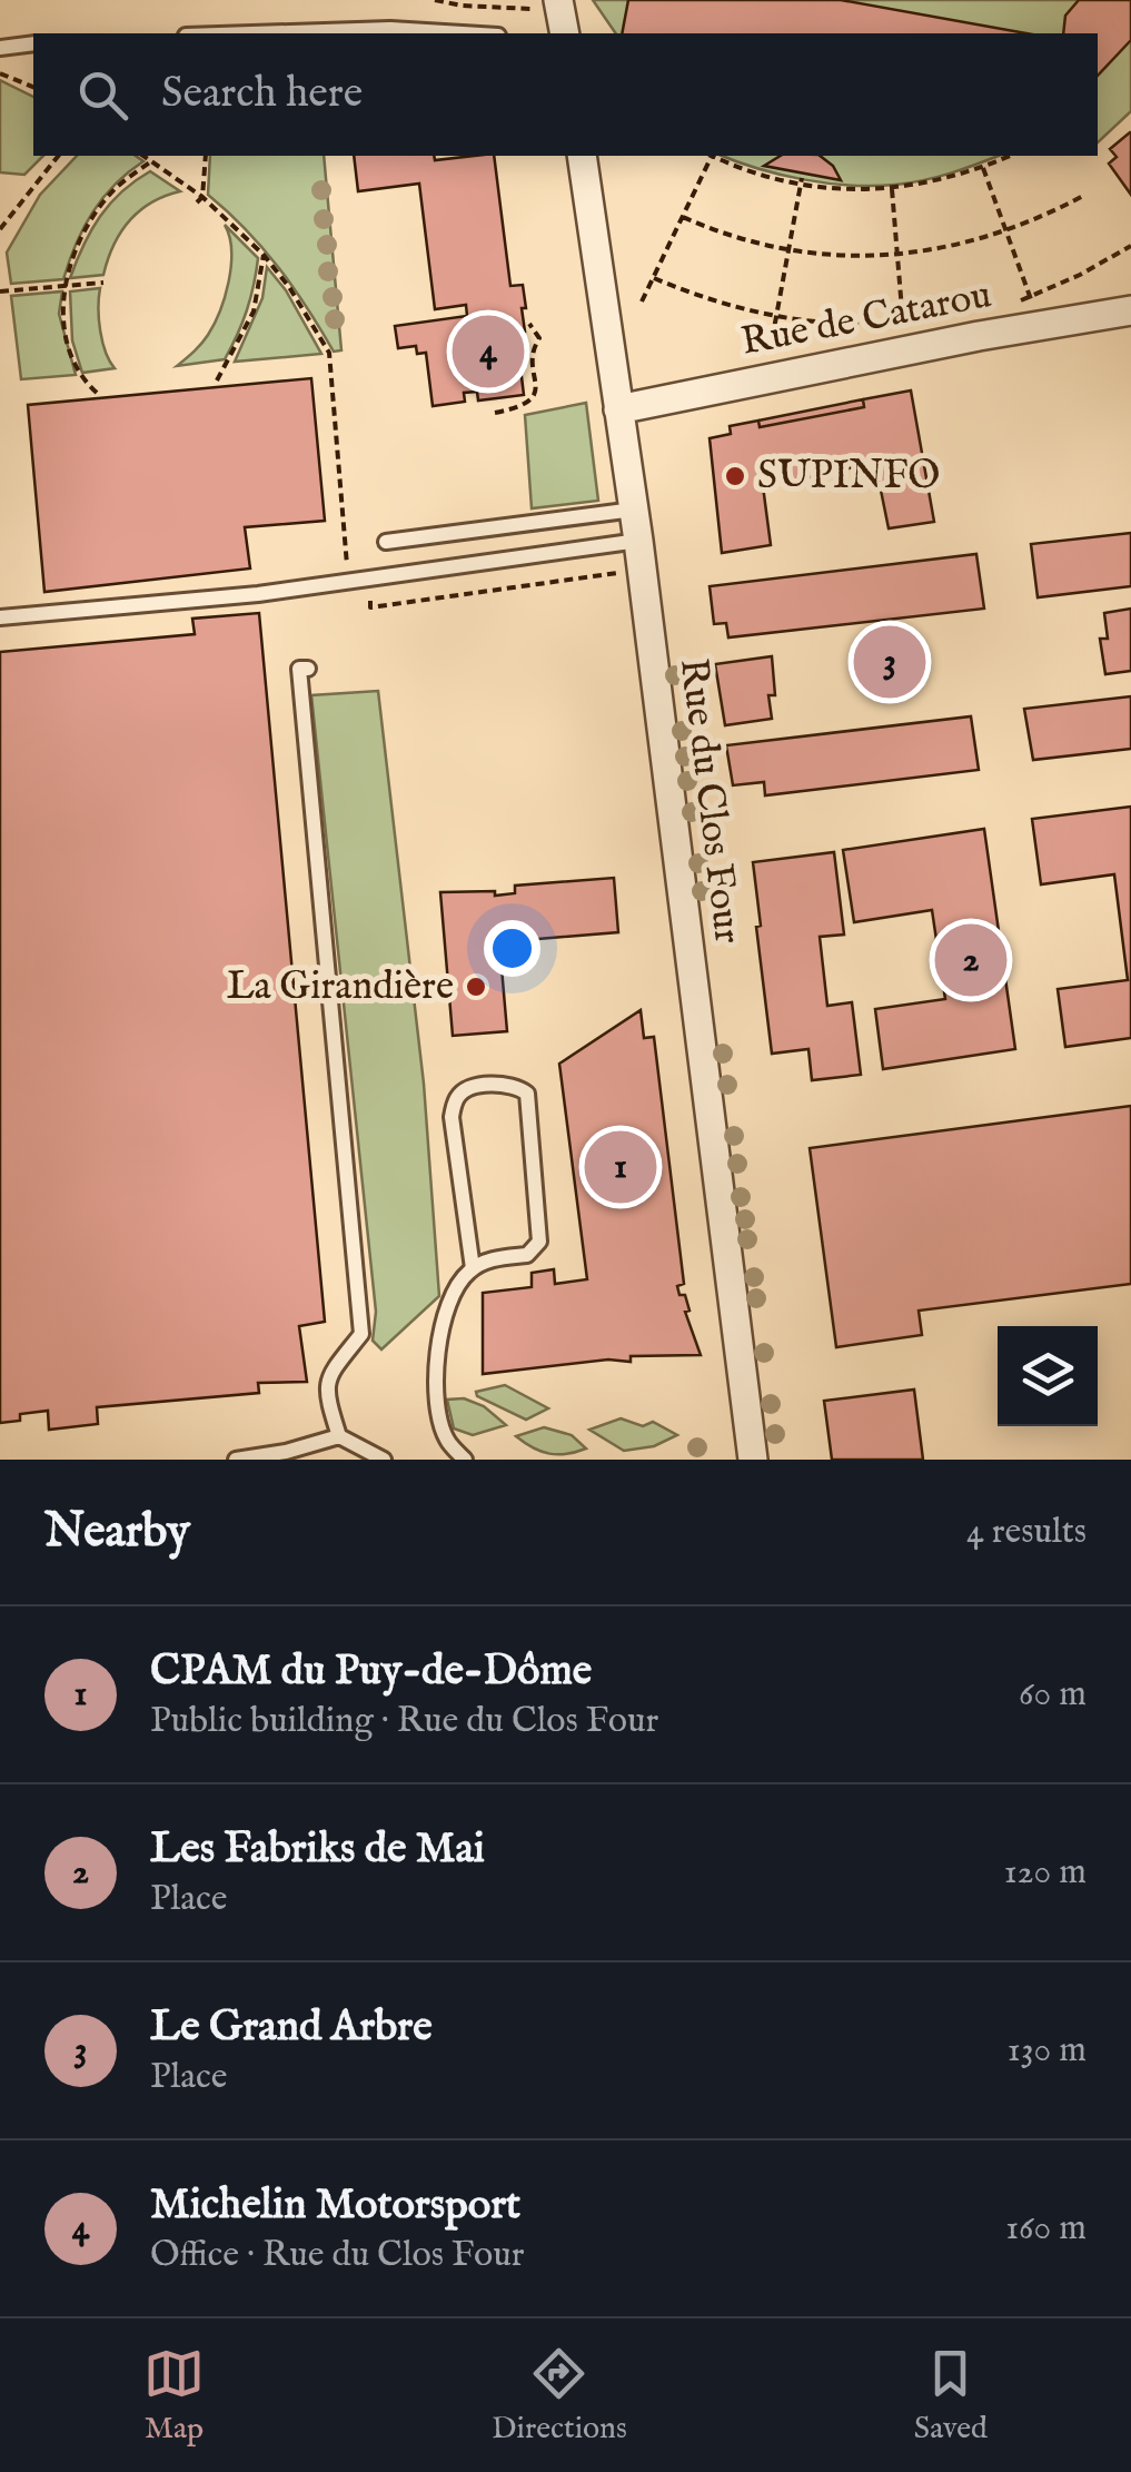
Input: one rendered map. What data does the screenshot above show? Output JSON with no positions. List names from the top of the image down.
{
  "streets": {
    "street": ["Rue de Catarou", "Rue du Clos Four"]
  },
  "crossings": [
    ["Rue de Catarou", "Rue du Clos Four"]
  ],
  "places": ["SUPINFO", "La Girandière"],
  "page": {
    "search": "Search here",
    "pins": [
      "4",
      "3",
      "2",
      "1"
    ],
    "heading": ["Nearby", "4 results"],
    "list": [
      {
        "mark": "1",
        "name": "CPAM du Puy-de-Dôme",
        "note": "Public building · Rue du Clos Four",
        "value": "60 m"
      },
      {
        "mark": "2",
        "name": "Les Fabriks de Mai",
        "note": "Place",
        "value": "120 m"
      },
      {
        "mark": "3",
        "name": "Le Grand Arbre",
        "note": "Place",
        "value": "130 m"
      },
      {
        "mark": "4",
        "name": "Michelin Motorsport",
        "note": "Office · Rue du Clos Four",
        "value": "160 m"
      }
    ],
    "nav": ["Map", "Directions", "Saved"]
  }
}
